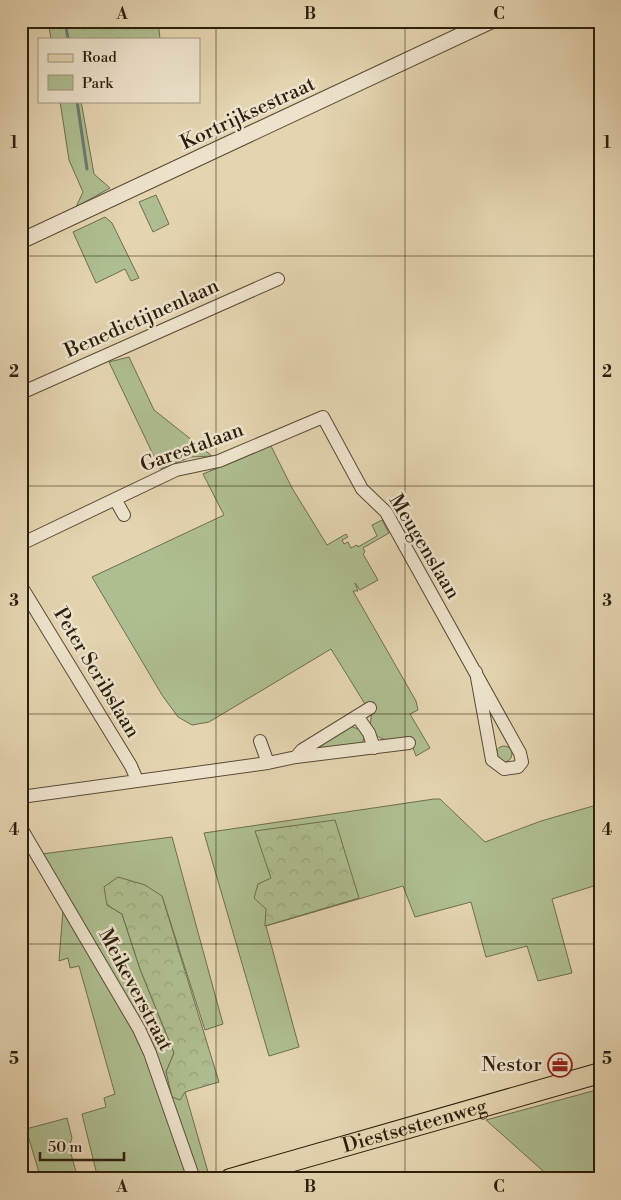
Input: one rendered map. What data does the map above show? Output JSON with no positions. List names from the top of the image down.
{
  "streets": {
    "main road": ["Diestsesteenweg"],
    "street": [
      "Kortrijksestraat",
      "Benedictijnenlaan",
      "Garestalaan",
      "Meugenslaan",
      "Peter Scribslaan",
      "Meikeverstraat"
    ]
  },
  "crossings": [
    ["Garestalaan", "Meugenslaan"]
  ],
  "places": {
    "office": ["Nestor"]
  },
  "legend": ["Road", "Park"],
  "scale_bar": "50 m",
  "grid": {
    "columns": ["A", "B", "C"],
    "rows": [
      "1",
      "2",
      "3",
      "4",
      "5"
    ]
  }
}
